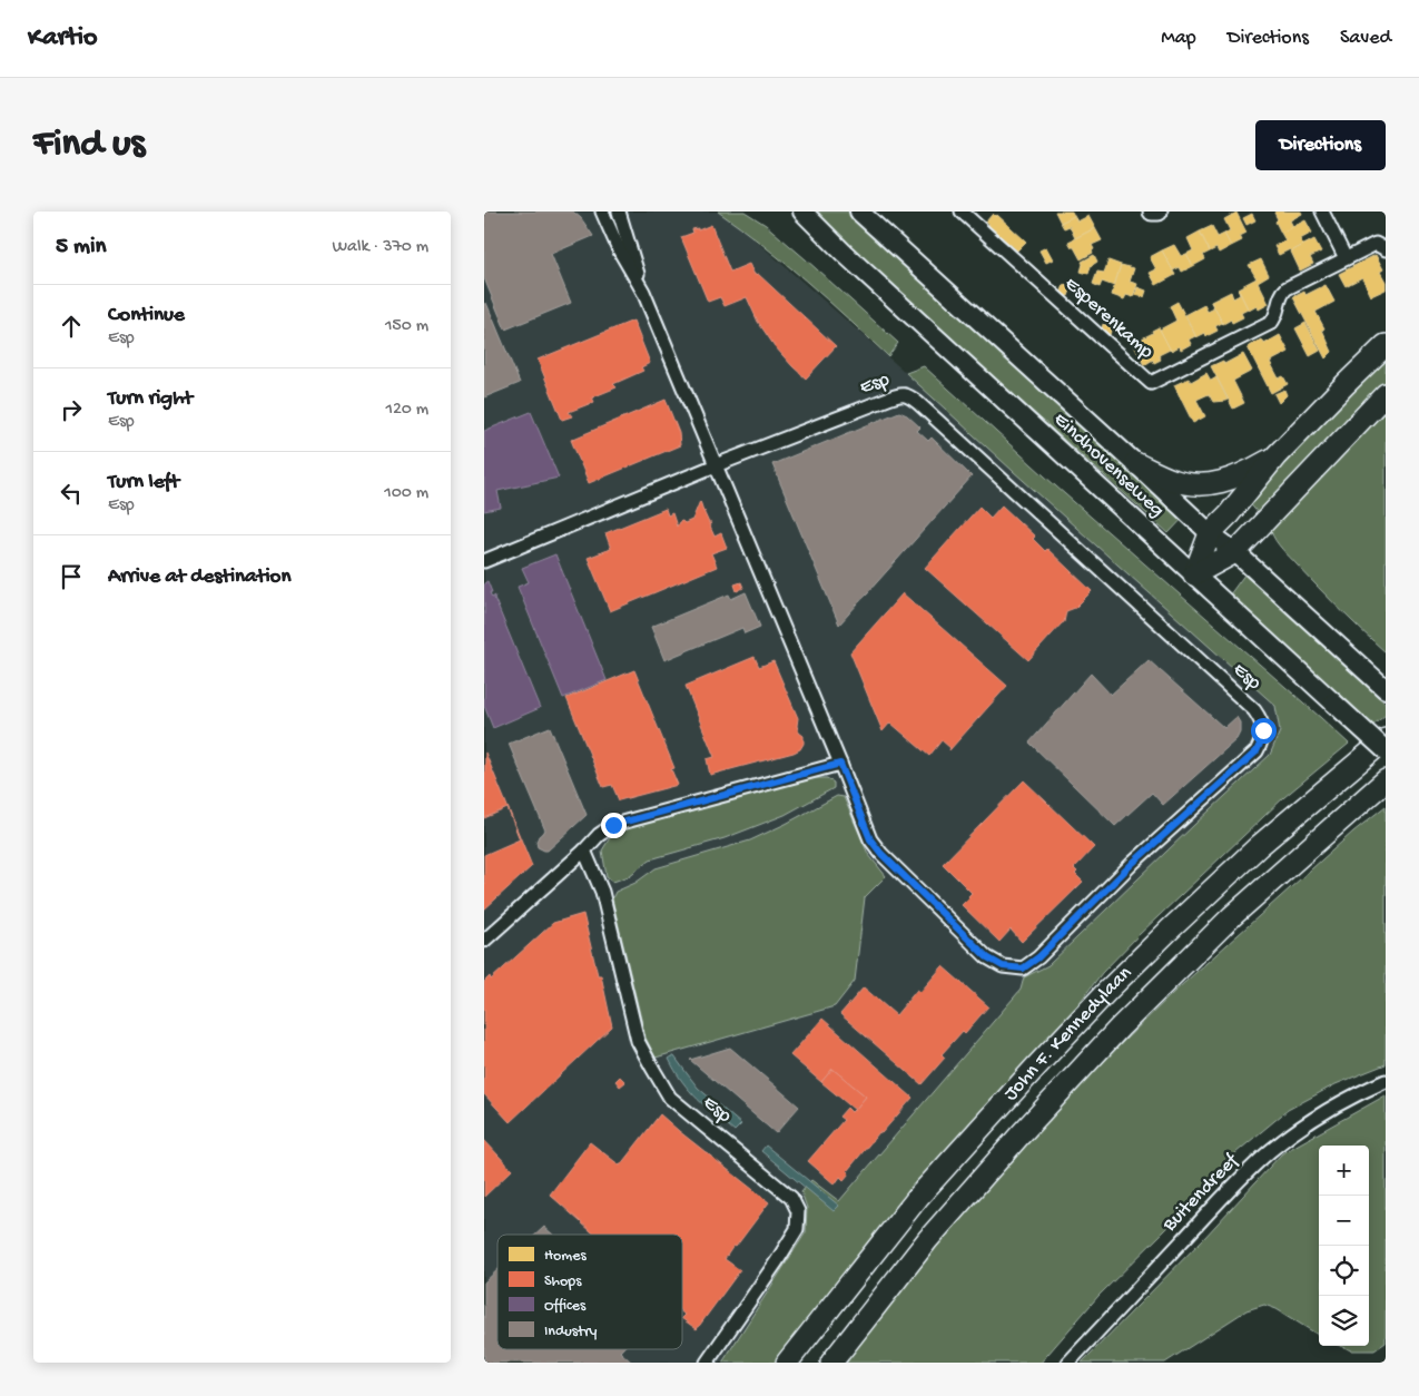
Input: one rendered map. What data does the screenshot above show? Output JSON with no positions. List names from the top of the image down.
{
  "streets": {
    "main road": ["Eindhovenseweg", "John F. Kennedylaan"],
    "street": ["Esperenkamp", "Esp", "Buitendreef"]
  },
  "legend": [
    "Homes",
    "Shops",
    "Offices",
    "Industry"
  ],
  "page": {
    "header": "Kartio",
    "nav": ["Map", "Directions", "Saved"],
    "buttons": "Directions",
    "title": "Find us",
    "heading": ["5 min", "Walk · 370 m"],
    "list": [
      ["Continue", "Esp", "150 m"],
      ["Turn right", "Esp", "120 m"],
      ["Turn left", "Esp", "100 m"],
      "Arrive at destination"
    ],
    "map_buttons": ["+", "−"]
  }
}
